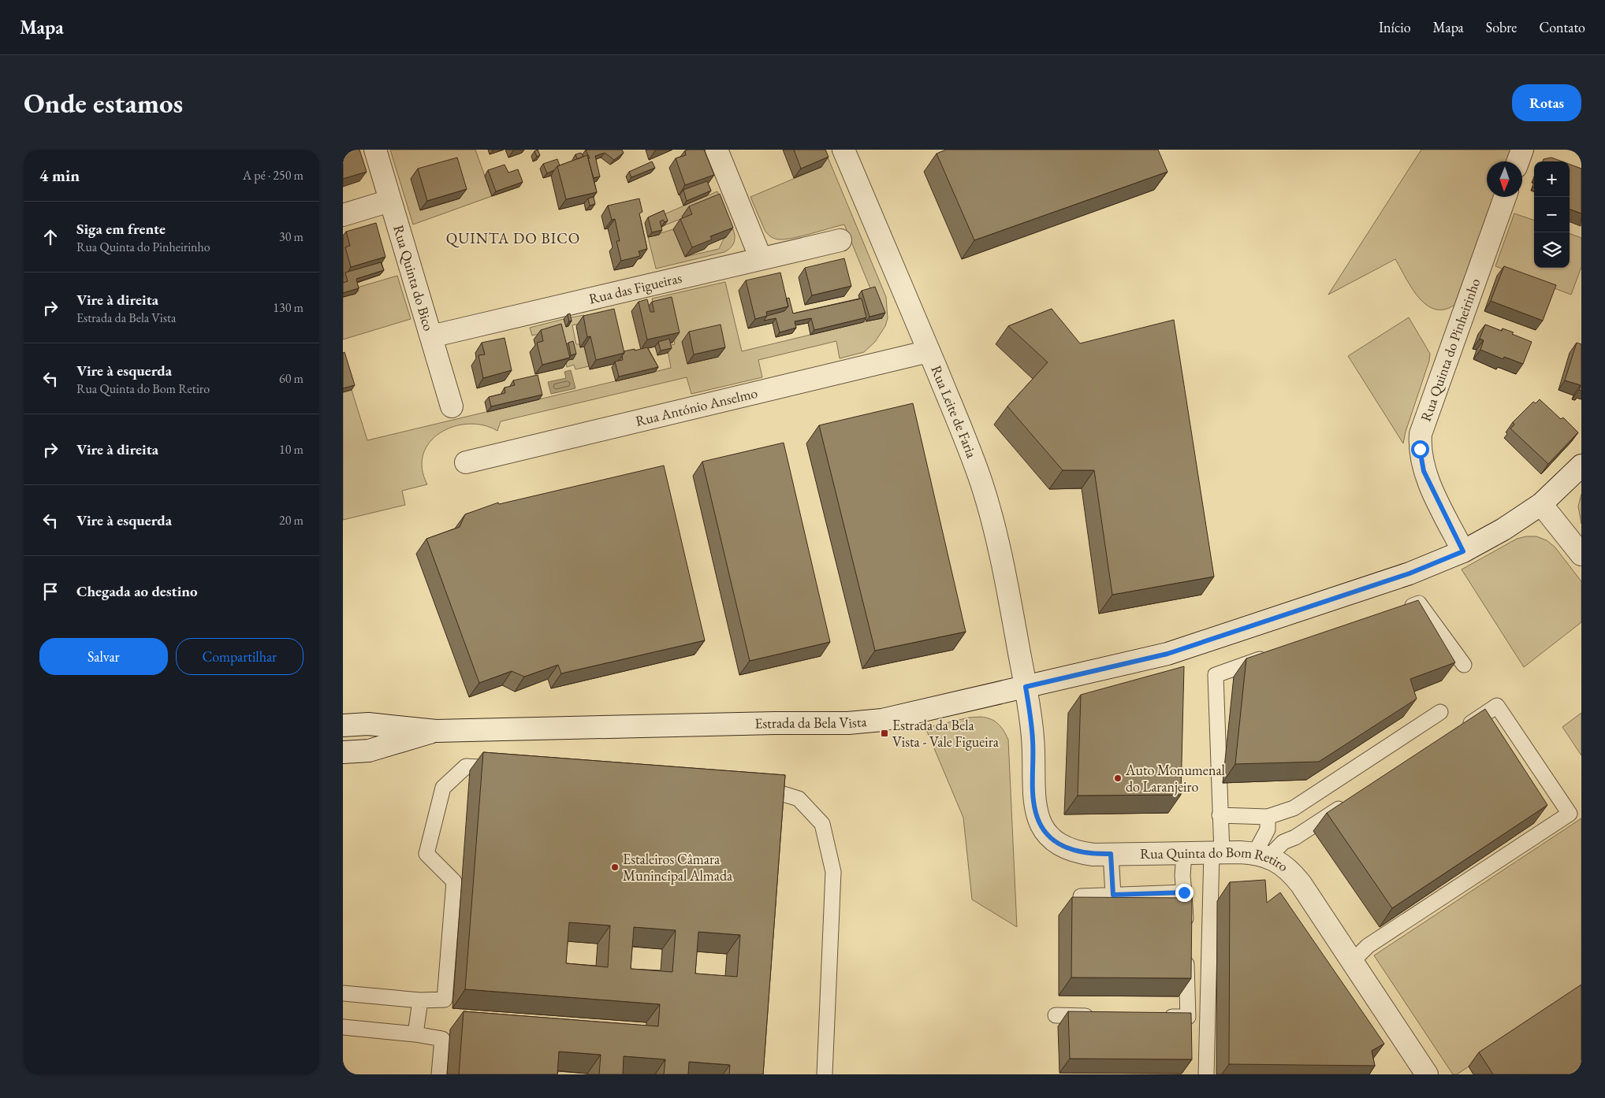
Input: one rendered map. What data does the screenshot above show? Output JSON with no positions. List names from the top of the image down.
{
  "streets": {
    "street": [
      "Rua Quinta do Bico",
      "Rua das Figueiras",
      "Rua Quinta do Pinheirinho",
      "Rua António Anselmo",
      "Rua Leite de Faria",
      "Estrada da Bela Vista",
      "Rua Quinta do Bom Retiro"
    ]
  },
  "crossings": [
    ["Rua Quinta do Bico", "Rua das Figueiras"],
    ["Rua Quinta do Pinheirinho", "Estrada da Bela Vista"],
    ["Rua António Anselmo", "Rua Leite de Faria"],
    ["Rua Leite de Faria", "Estrada da Bela Vista"],
    ["Rua Leite de Faria", "Rua Quinta do Bom Retiro"],
    ["Estrada da Bela Vista", "Rua Quinta do Bom Retiro"]
  ],
  "districts": ["QUINTA DO BICO"],
  "places": {
    "transit": ["Estrada da Bela Vista - Vale Figueira"],
    "other": ["Auto Monumenal do Laranjeiro", "Estaleiros Câmara Munincipal Almada"]
  },
  "north": "bottom",
  "page": {
    "header": "Mapa",
    "nav": [
      "Início",
      "Mapa",
      "Sobre",
      "Contato"
    ],
    "buttons": [
      "Rotas",
      ["Salvar", "Compartilhar"]
    ],
    "title": "Onde estamos",
    "heading": ["4 min", "A pé · 250 m"],
    "map_buttons": ["+", "−"],
    "list": [
      ["Siga em frente", "Rua Quinta do Pinheirinho", "30 m"],
      ["Vire à direita", "Estrada da Bela Vista", "130 m"],
      ["Vire à esquerda", "Rua Quinta do Bom Retiro", "60 m"],
      ["Vire à direita", "10 m"],
      ["Vire à esquerda", "20 m"],
      "Chegada ao destino"
    ]
  }
}
